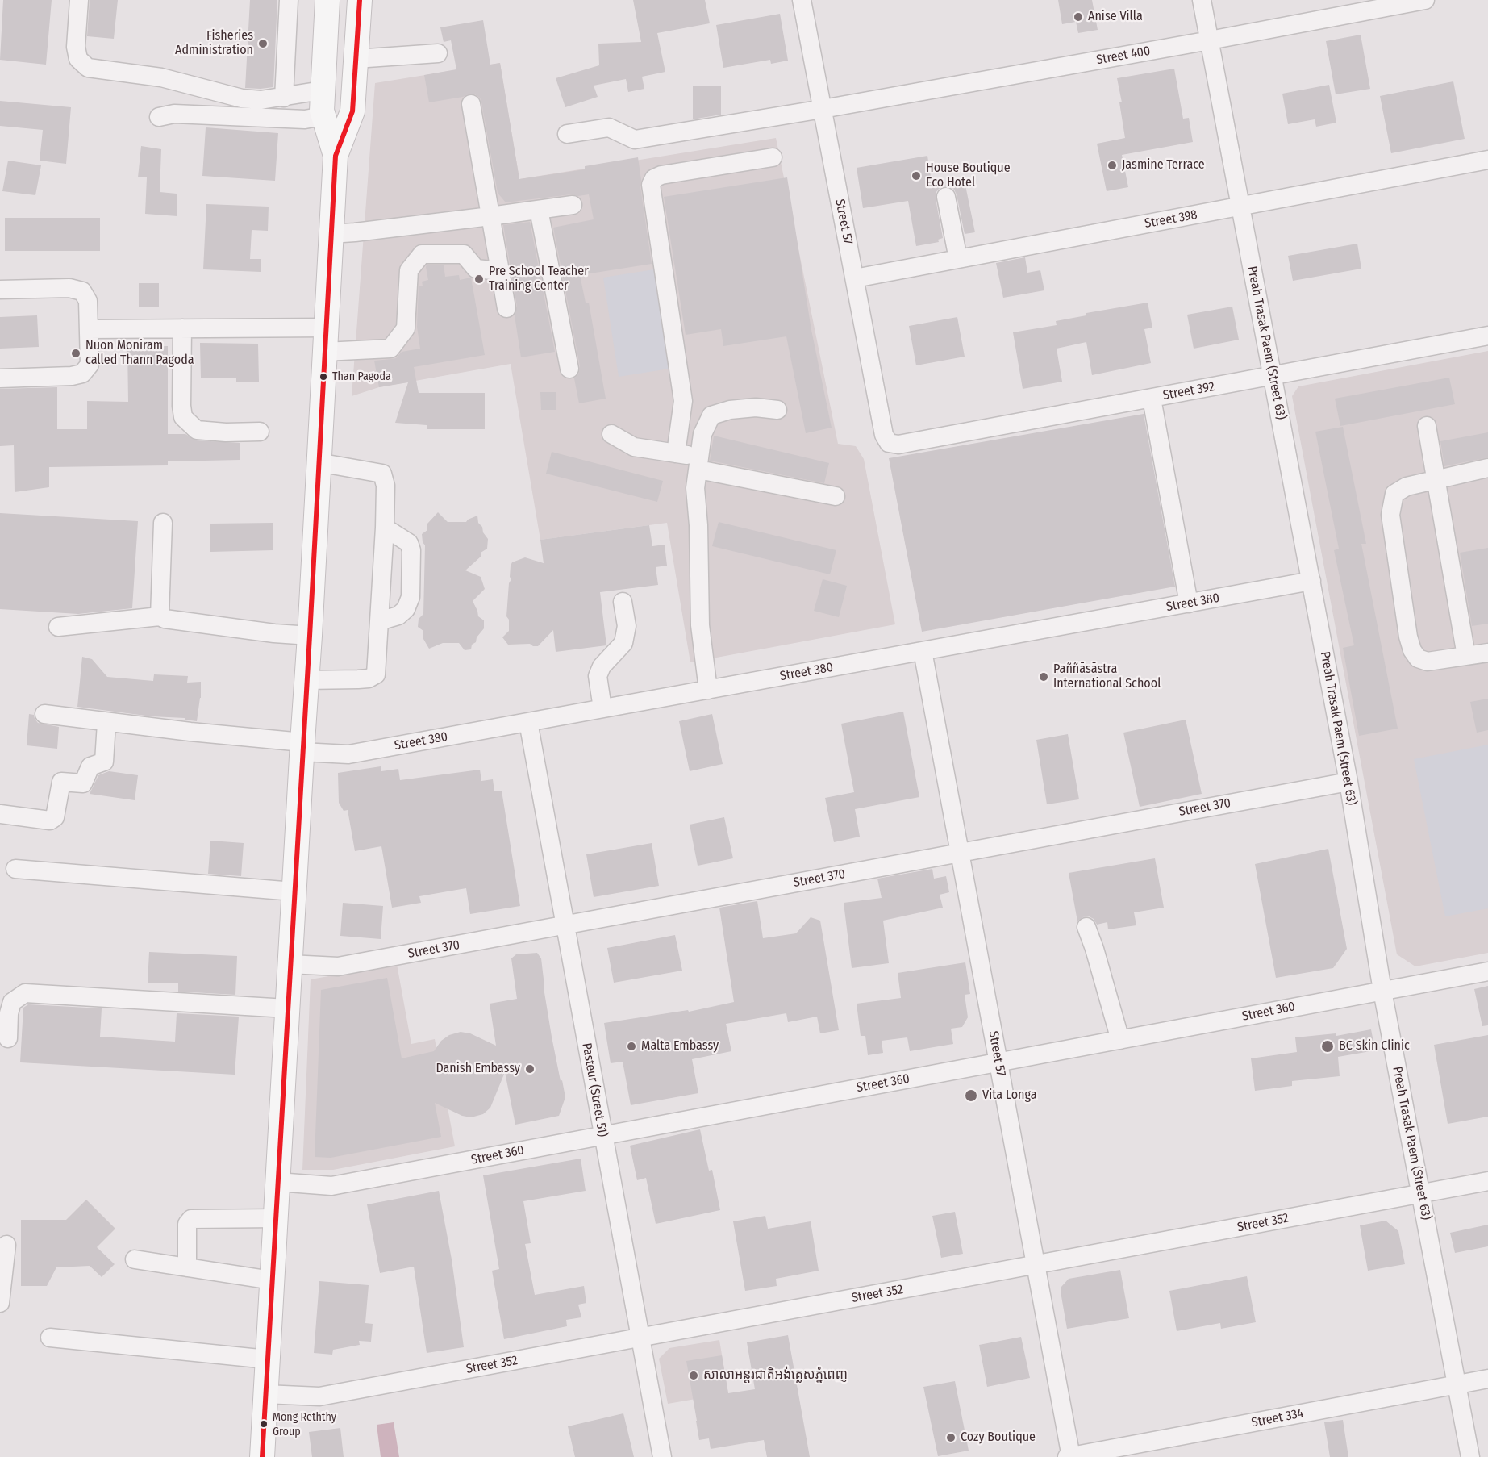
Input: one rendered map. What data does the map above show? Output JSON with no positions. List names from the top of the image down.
{
  "streets": {
    "street": [
      "Street 400",
      "Street 398",
      "Street 57",
      "Preah Trasak Paem (Street 63)",
      "Street 392",
      "Street 380",
      "Street 370",
      "Street 360",
      "Pasteur (Street 51)",
      "Street 352",
      "Street 334"
    ]
  },
  "crossings": [
    ["Street 400", "Street 57"],
    ["Street 400", "Preah Trasak Paem (Street 63)"],
    ["Street 398", "Street 57"],
    ["Street 398", "Preah Trasak Paem (Street 63)"],
    ["Street 57", "Street 392"],
    ["Street 57", "Street 380"],
    ["Street 57", "Street 370"],
    ["Street 57", "Street 360"],
    ["Street 57", "Street 352"],
    ["Street 57", "Street 334"],
    ["Preah Trasak Paem (Street 63)", "Street 392"],
    ["Preah Trasak Paem (Street 63)", "Street 380"],
    ["Preah Trasak Paem (Street 63)", "Street 370"],
    ["Preah Trasak Paem (Street 63)", "Street 360"],
    ["Preah Trasak Paem (Street 63)", "Street 352"],
    ["Preah Trasak Paem (Street 63)", "Street 334"],
    ["Street 380", "Pasteur (Street 51)"],
    ["Street 370", "Pasteur (Street 51)"],
    ["Street 360", "Pasteur (Street 51)"],
    ["Pasteur (Street 51)", "Street 352"]
  ],
  "places": [
    "Anise Villa",
    "Fisheries Administration",
    "Jasmine Terrace",
    "House Boutique Eco Hotel",
    "Pre School Teacher Training Center",
    "Nuon Moniram called Thann Pagoda",
    "Than Pagoda",
    "Paññāsāstra International School",
    "Malta Embassy",
    "BC Skin Clinic",
    "Danish Embassy",
    "Vita Longa",
    "សាលាអន្តរជាតិអង់គ្លេសភ្នំពេញ",
    "Mong Reththy Group",
    "Cozy Boutique"
  ]
}
